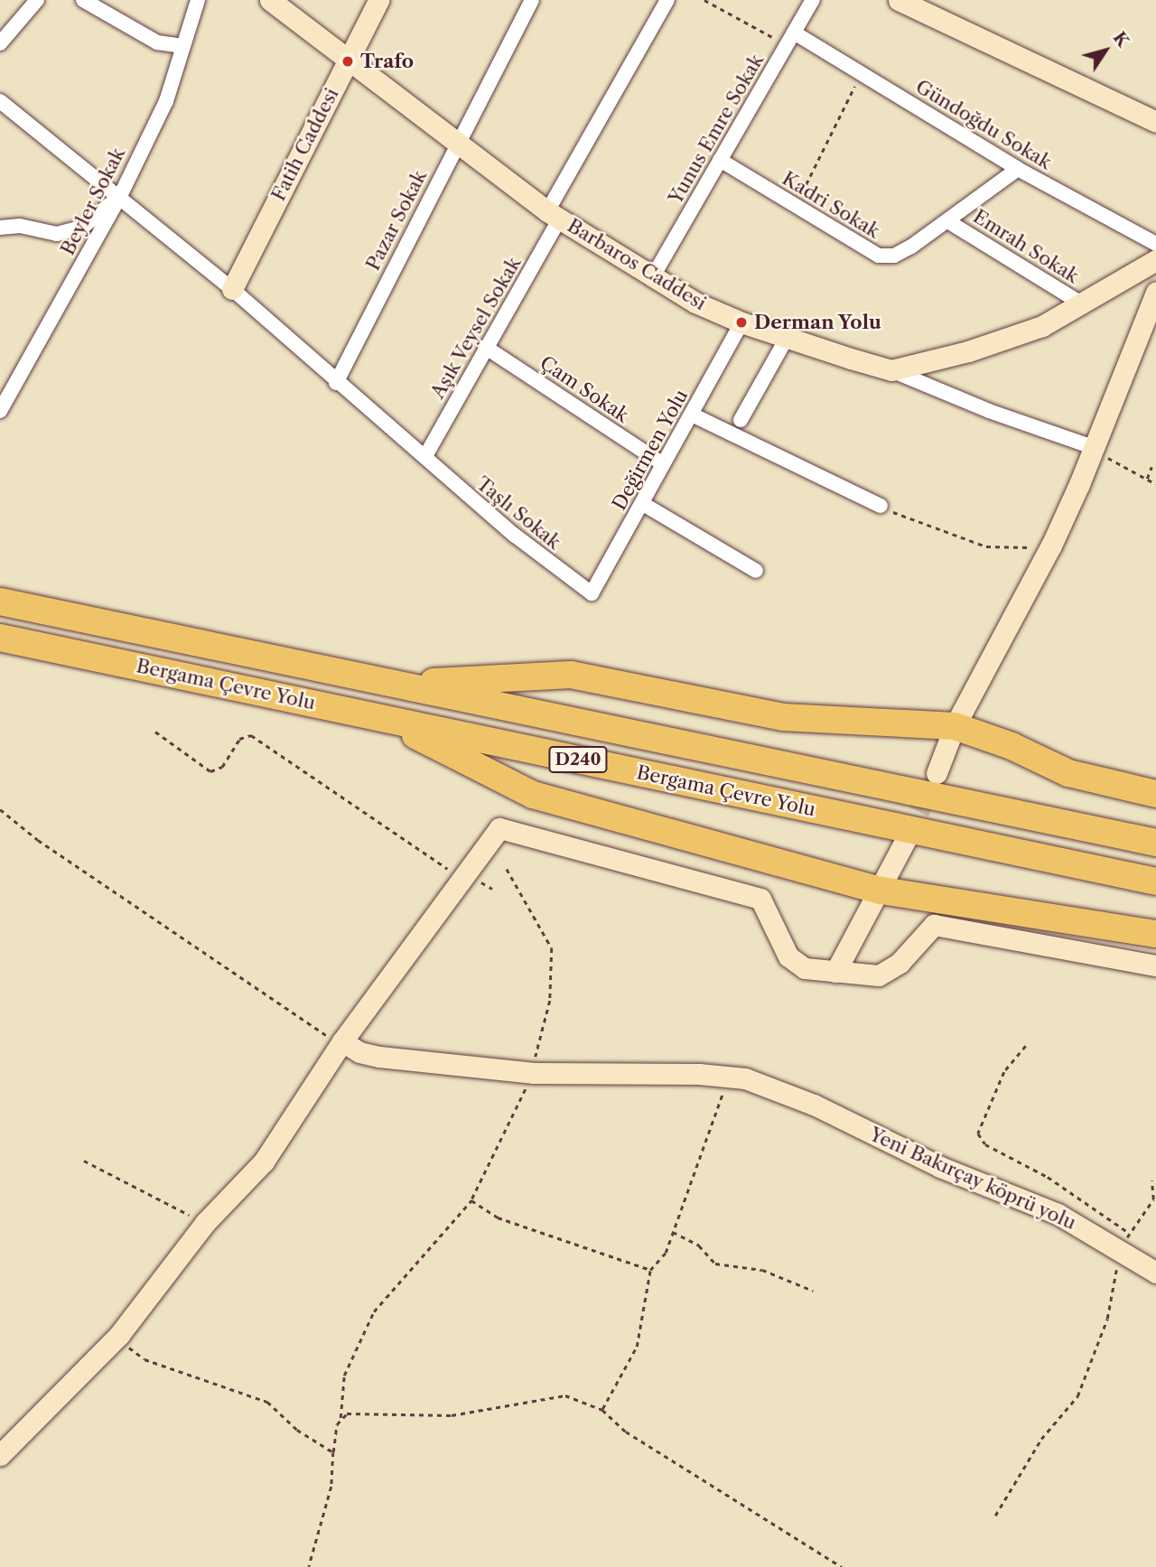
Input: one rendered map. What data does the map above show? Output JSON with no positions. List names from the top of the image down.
{
  "streets": {
    "highway": ["Bergama Çevre Yolu", "D240"],
    "street": [
      "Gündoğdu Sokak",
      "Yunus Emre Sokak",
      "Fatih Caddesi",
      "Beyler Sokak",
      "Kadri Sokak",
      "Pazar Sokak",
      "Emrah Sokak",
      "Barbaros Caddesi",
      "Aşık Veysel Sokak",
      "Çam Sokak",
      "Değirmen Yolu",
      "Taşlı Sokak",
      "Yeni Bakırçay köprü yolu"
    ]
  },
  "crossings": [
    ["Gündoğdu Sokak", "Yunus Emre Sokak"],
    ["Gündoğdu Sokak", "Kadri Sokak"],
    ["Yunus Emre Sokak", "Kadri Sokak"],
    ["Yunus Emre Sokak", "Barbaros Caddesi"],
    ["Fatih Caddesi", "Barbaros Caddesi"],
    ["Fatih Caddesi", "Taşlı Sokak"],
    ["Beyler Sokak", "Taşlı Sokak"],
    ["Kadri Sokak", "Emrah Sokak"],
    ["Pazar Sokak", "Barbaros Caddesi"],
    ["Pazar Sokak", "Taşlı Sokak"],
    ["Barbaros Caddesi", "Aşık Veysel Sokak"],
    ["Barbaros Caddesi", "Değirmen Yolu"],
    ["Aşık Veysel Sokak", "Çam Sokak"],
    ["Aşık Veysel Sokak", "Taşlı Sokak"],
    ["Çam Sokak", "Değirmen Yolu"],
    ["Değirmen Yolu", "Taşlı Sokak"]
  ],
  "places": ["Trafo", "Derman Yolu"],
  "north": "top right"
}
